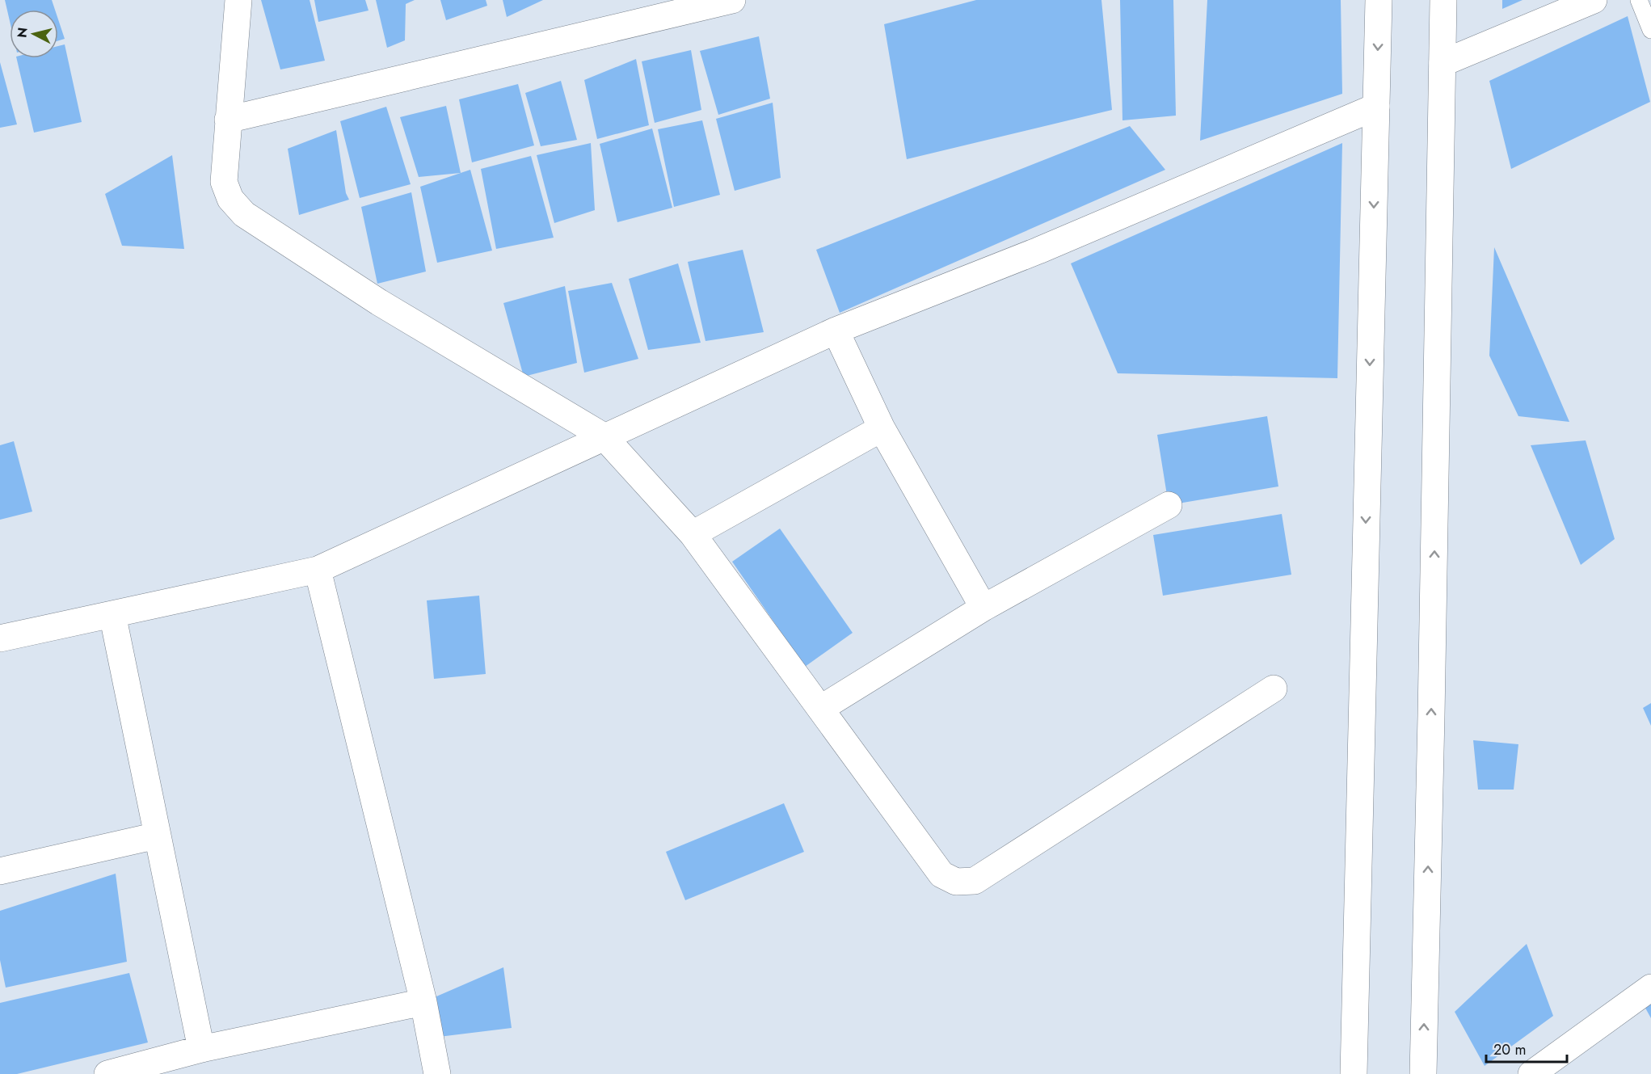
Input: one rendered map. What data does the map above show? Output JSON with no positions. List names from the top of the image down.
{
  "scale_bar": "20 m",
  "north": "left"
}
